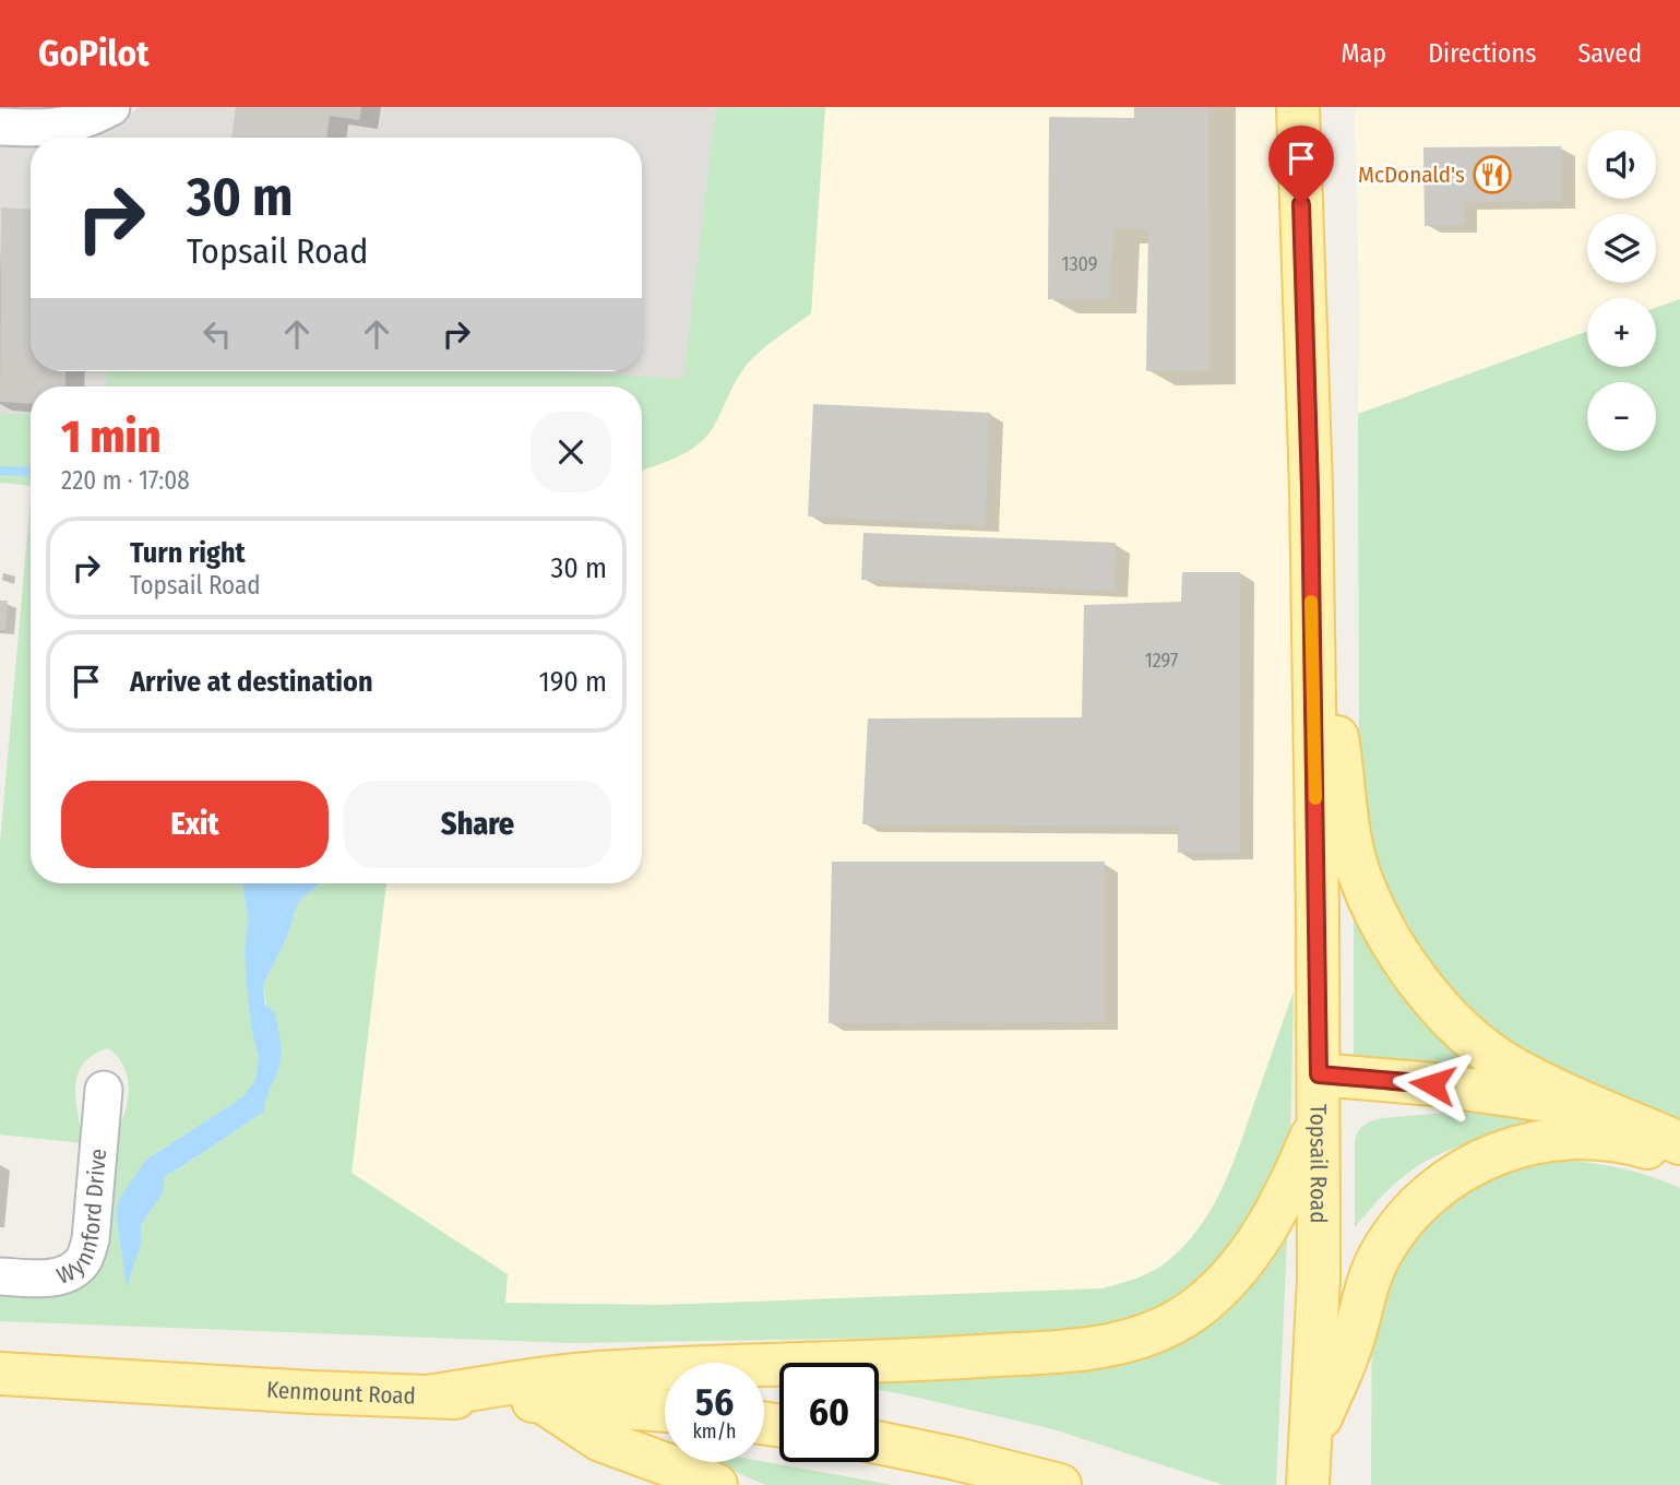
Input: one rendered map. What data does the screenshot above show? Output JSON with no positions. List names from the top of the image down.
{
  "streets": {
    "main road": ["Topsail Road", "Kenmount Road"],
    "street": ["Wynnford Drive"]
  },
  "places": {
    "restaurant": ["McDonald's"]
  },
  "house_numbers": ["1309", "1297"],
  "page": {
    "header": "GoPilot",
    "nav": ["Map", "Directions", "Saved"],
    "map_buttons": ["+", "−"],
    "turn": ["30 m", "Topsail Road"],
    "heading": ["1 min", "220 m · 17:08"],
    "list": [
      {
        "name": "Turn right",
        "note": "Topsail Road",
        "value": "30 m"
      },
      {
        "name": "Arrive at destination",
        "value": "190 m"
      }
    ],
    "buttons": ["Exit", "Share"],
    "speed": "56 km/h",
    "limit": "60"
  }
}
